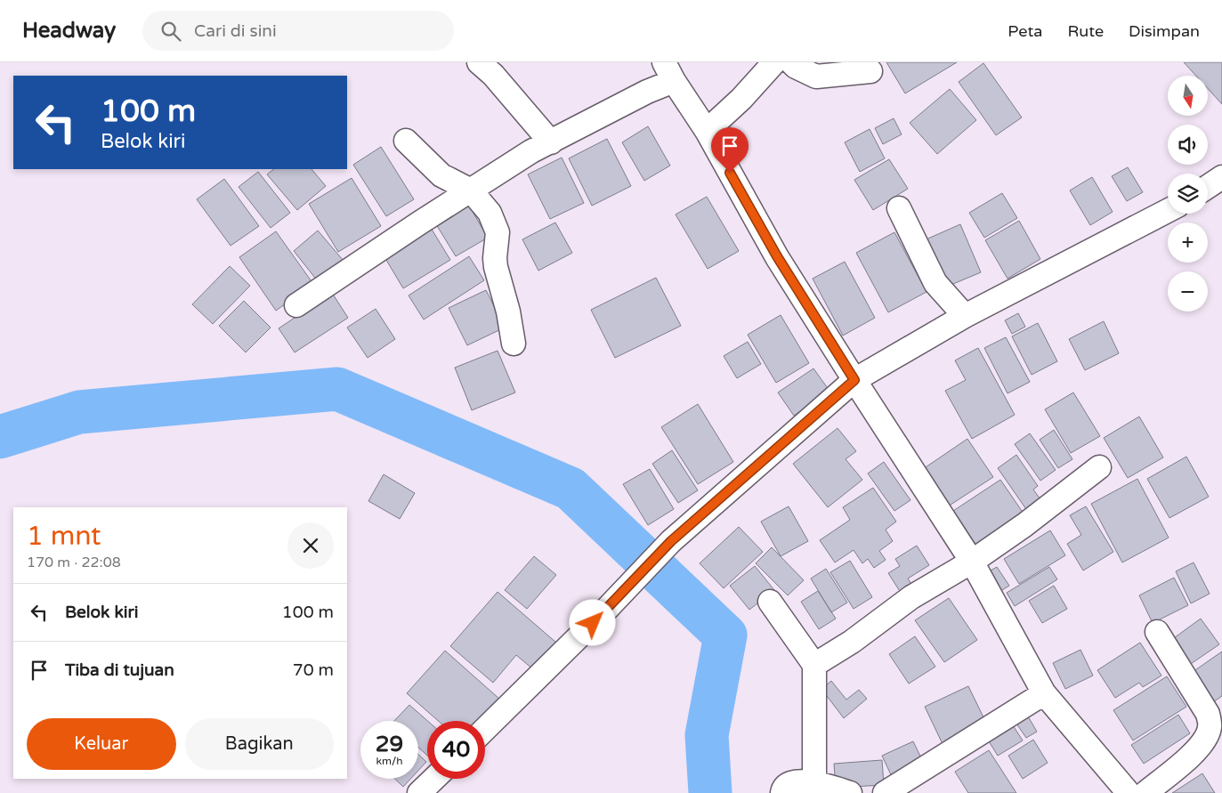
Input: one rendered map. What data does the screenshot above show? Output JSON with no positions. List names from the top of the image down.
{
  "north": "bottom",
  "page": {
    "header": "Headway",
    "search": "Cari di sini",
    "nav": ["Peta", "Rute", "Disimpan"],
    "map_buttons": ["+", "−"],
    "turn": ["100 m", "Belok kiri"],
    "heading": ["1 mnt", "170 m · 22:08"],
    "list": [
      {
        "name": "Belok kiri",
        "value": "100 m"
      },
      {
        "name": "Tiba di tujuan",
        "value": "70 m"
      }
    ],
    "buttons": ["Keluar", "Bagikan"],
    "speed": "29 km/h",
    "limit": "40"
  }
}
